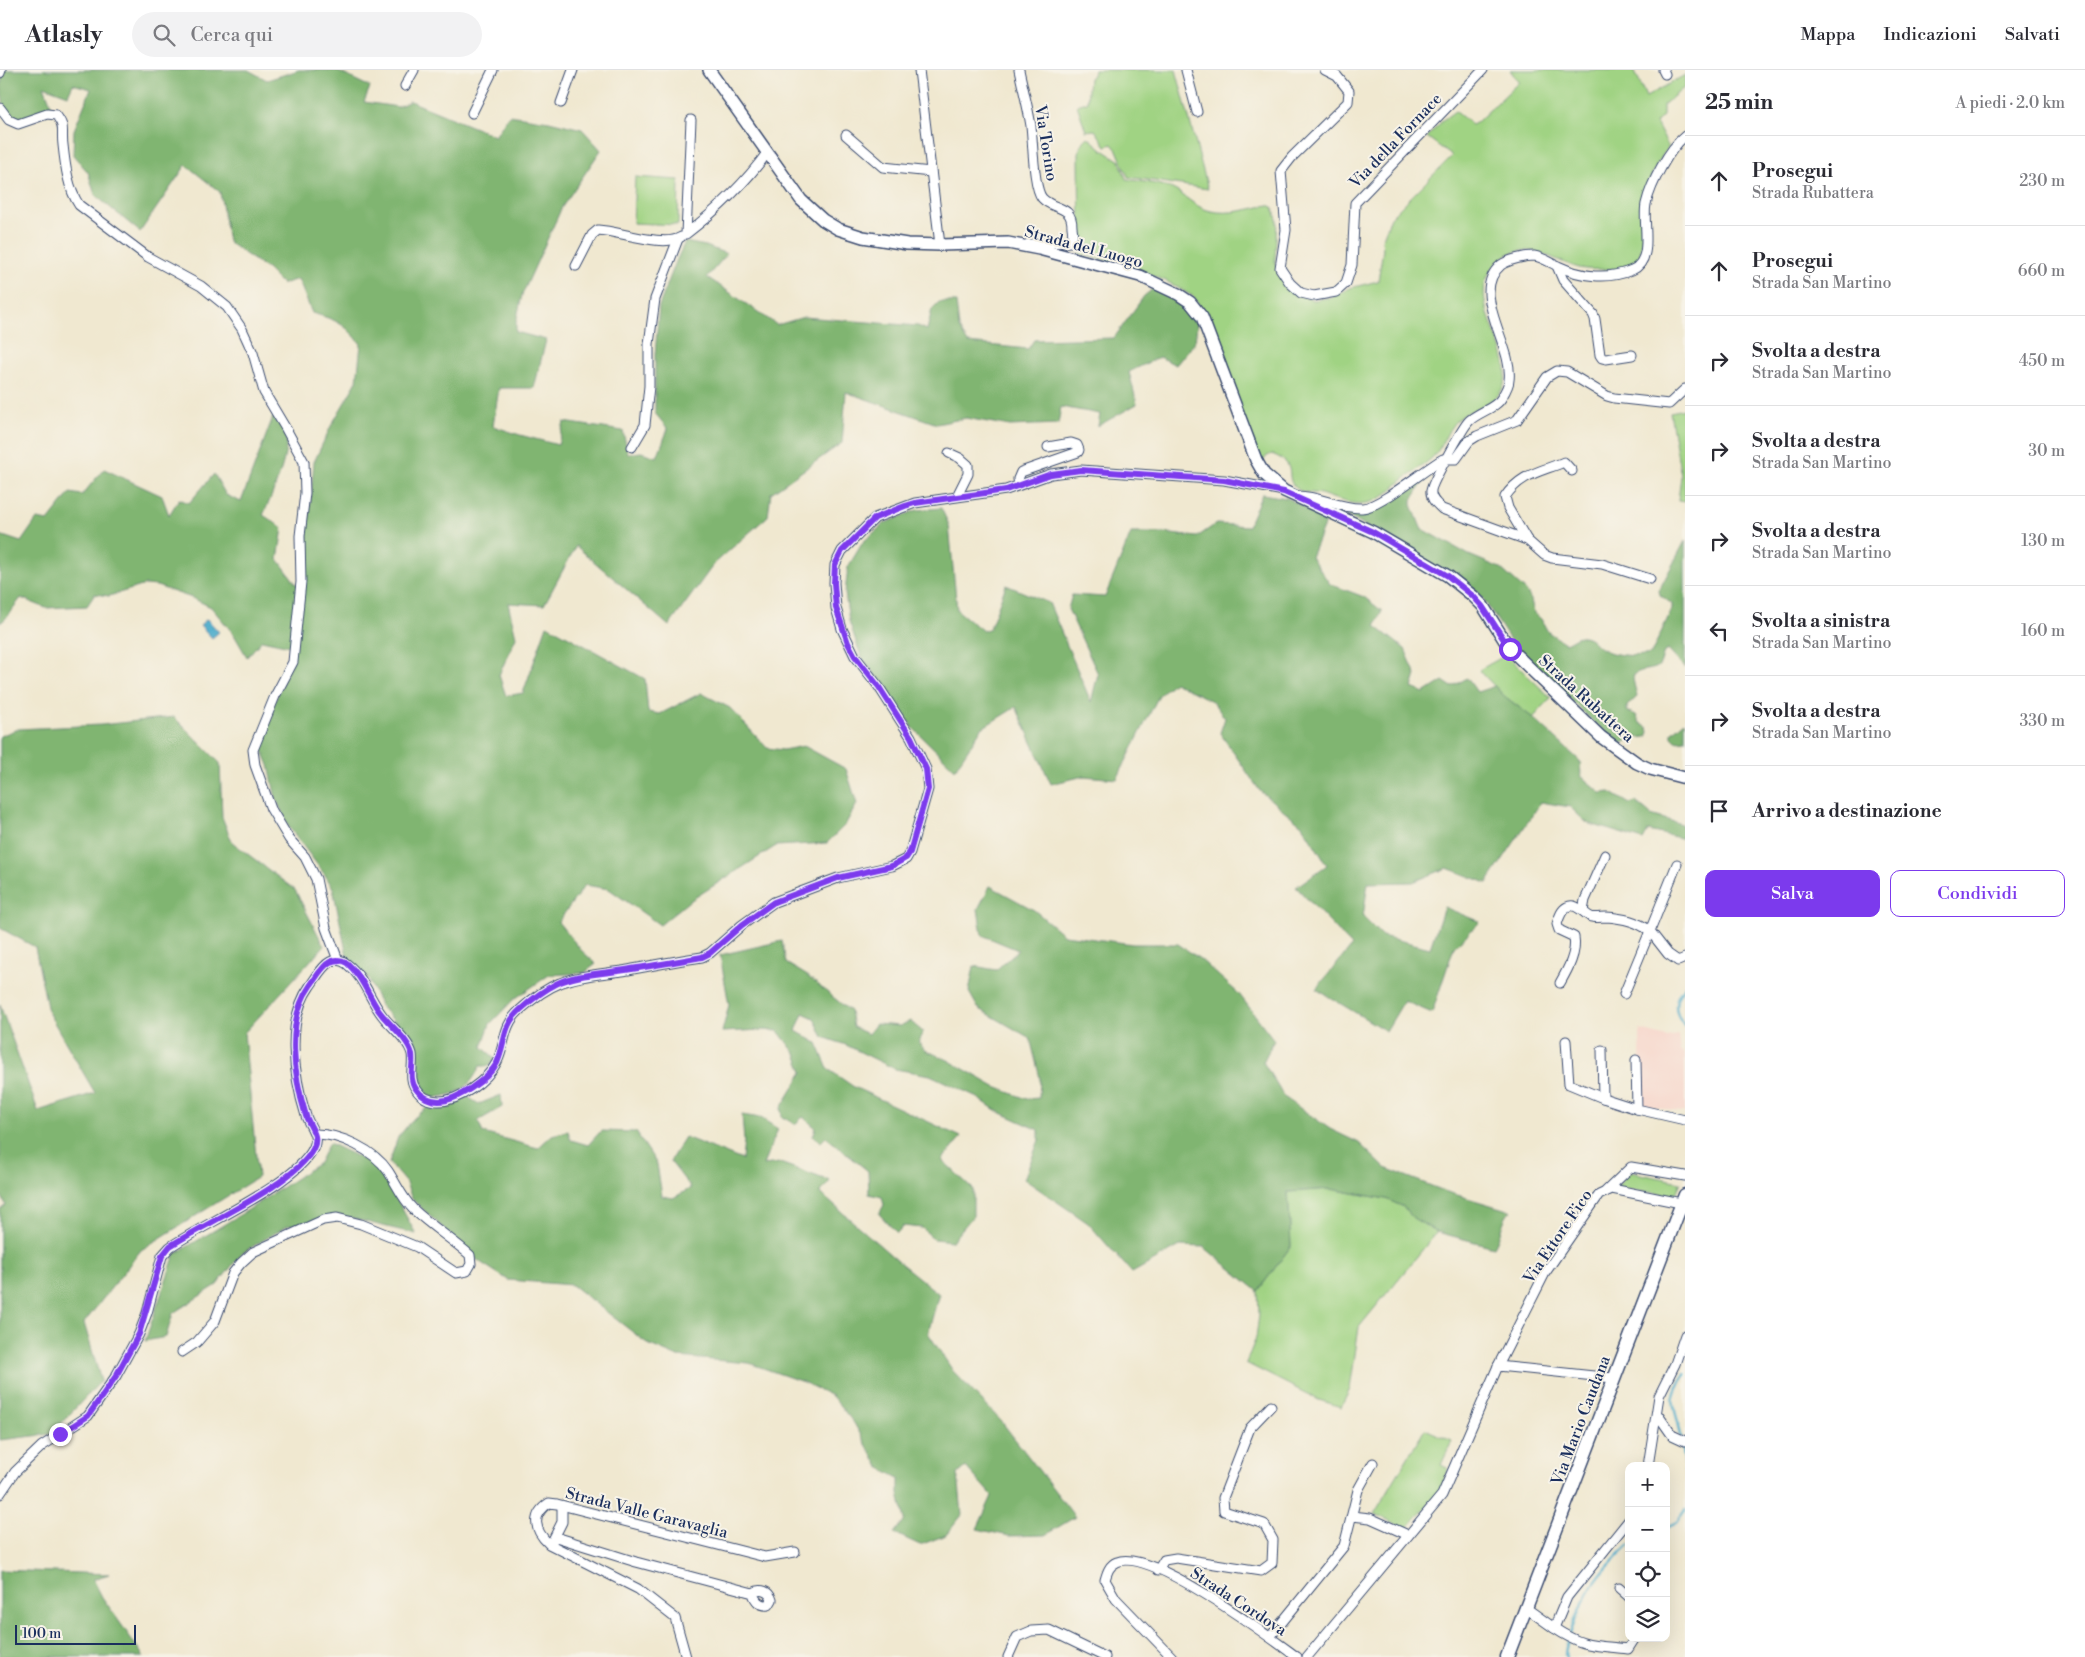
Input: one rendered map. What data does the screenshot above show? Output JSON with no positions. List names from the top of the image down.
{
  "streets": {
    "main road": ["Via Mario Caudana"],
    "street": [
      "Via della Fornace",
      "Via Torino",
      "Strada del Luogo",
      "Strada Rubattera",
      "Via Ettore Fico",
      "Strada Valle Garavaglia",
      "Strada Cordova"
    ]
  },
  "crossings": [
    ["Via Torino", "Strada del Luogo"],
    ["Strada del Luogo", "Strada Rubattera"],
    ["Via Ettore Fico", "Via Mario Caudana"]
  ],
  "scale_bar": "100 m",
  "page": {
    "header": "Atlasly",
    "search": "Cerca qui",
    "nav": ["Mappa", "Indicazioni", "Salvati"],
    "heading": ["25 min", "A piedi · 2.0 km"],
    "list": [
      ["Prosegui", "Strada Rubattera", "230 m"],
      ["Prosegui", "Strada San Martino", "660 m"],
      ["Svolta a destra", "Strada San Martino", "450 m"],
      ["Svolta a destra", "Strada San Martino", "30 m"],
      ["Svolta a destra", "Strada San Martino", "130 m"],
      ["Svolta a sinistra", "Strada San Martino", "160 m"],
      ["Svolta a destra", "Strada San Martino", "330 m"],
      "Arrivo a destinazione"
    ],
    "buttons": ["Salva", "Condividi"],
    "map_buttons": ["+", "−"],
    "scale": "100 m"
  }
}
